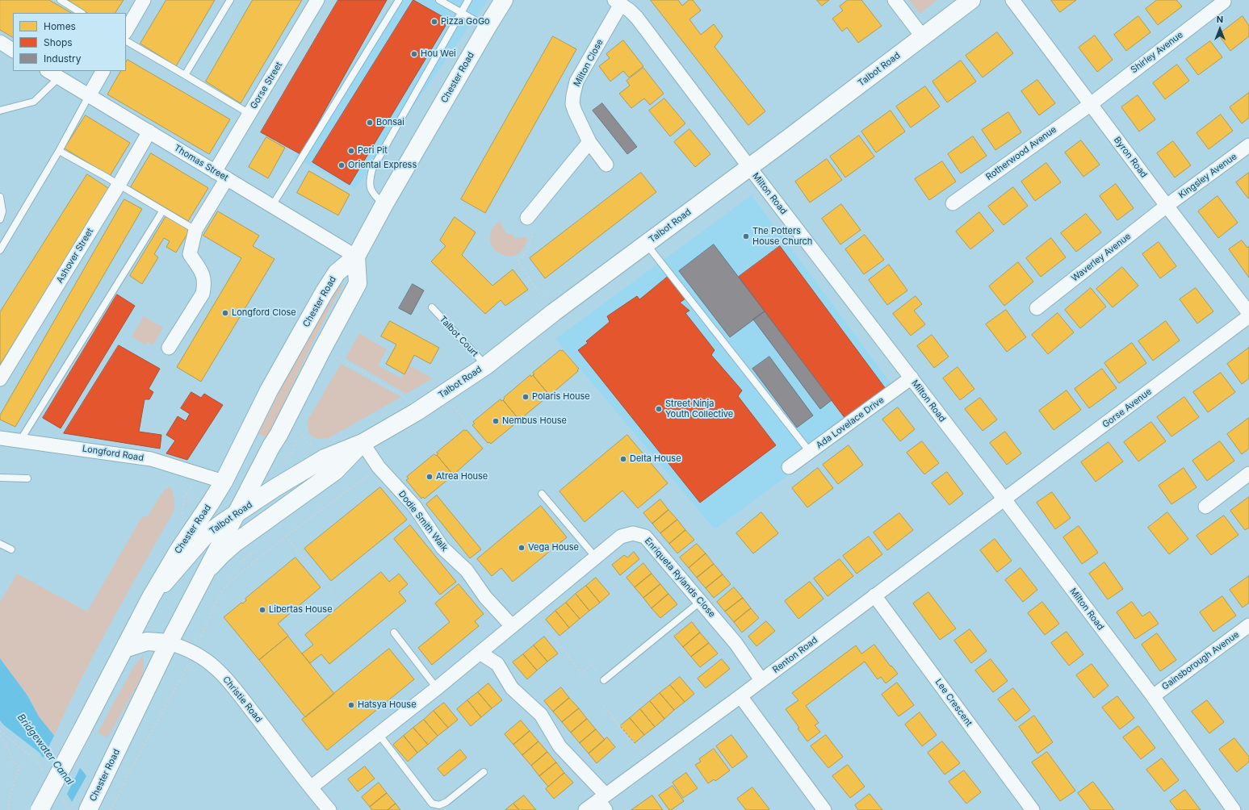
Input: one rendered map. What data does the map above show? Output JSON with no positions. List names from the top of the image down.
{
  "streets": {
    "main road": ["Talbot Road", "Chester Road", "Christie Road"],
    "street": [
      "Shirley Avenue",
      "Milton Close",
      "Gorse Street",
      "Rotherwood Avenue",
      "Byron Road",
      "Thomas Street",
      "Kingsley Avenue",
      "Milton Road",
      "Ashover Street",
      "Waverley Avenue",
      "Gorse Avenue",
      "Ada Lovelace Drive",
      "Longford Road",
      "Dodie Smith Walk",
      "Enriqueta Rylands Close",
      "Renton Road",
      "Gainsborough Avenue",
      "Lee Crescent"
    ],
    "lane": ["Talbot Court"]
  },
  "crossings": [
    ["Shirley Avenue", "Rotherwood Avenue"],
    ["Shirley Avenue", "Byron Road"],
    ["Milton Close", "Milton Road"],
    ["Talbot Road", "Chester Road"],
    ["Talbot Road", "Milton Road"],
    ["Talbot Road", "Talbot Court"],
    ["Talbot Road", "Dodie Smith Walk"],
    ["Chester Road", "Thomas Street"],
    ["Chester Road", "Longford Road"],
    ["Chester Road", "Christie Road"],
    ["Gorse Street", "Thomas Street"],
    ["Rotherwood Avenue", "Byron Road"],
    ["Byron Road", "Kingsley Avenue"],
    ["Byron Road", "Waverley Avenue"],
    ["Thomas Street", "Ashover Street"],
    ["Kingsley Avenue", "Waverley Avenue"],
    ["Milton Road", "Gorse Avenue"],
    ["Milton Road", "Ada Lovelace Drive"],
    ["Milton Road", "Renton Road"],
    ["Milton Road", "Gainsborough Avenue"],
    ["Gorse Avenue", "Renton Road"],
    ["Dodie Smith Walk", "Enriqueta Rylands Close"],
    ["Enriqueta Rylands Close", "Renton Road"],
    ["Enriqueta Rylands Close", "Christie Road"],
    ["Renton Road", "Lee Crescent"]
  ],
  "water": ["Bridgewater Canal"],
  "places": [
    "Pizza GoGo",
    "Hou Wei",
    "Bonsai",
    "Peri Pit",
    "Oriental Express",
    "The Potters House Church",
    "Longford Close",
    "Polaris House",
    "Street Ninja Youth Collective",
    "Nembus House",
    "Delta House",
    "Atrea House",
    "Vega House",
    "Libertas House",
    "Hatsya House"
  ],
  "legend": ["Homes", "Shops", "Industry"],
  "north": "top"
}
